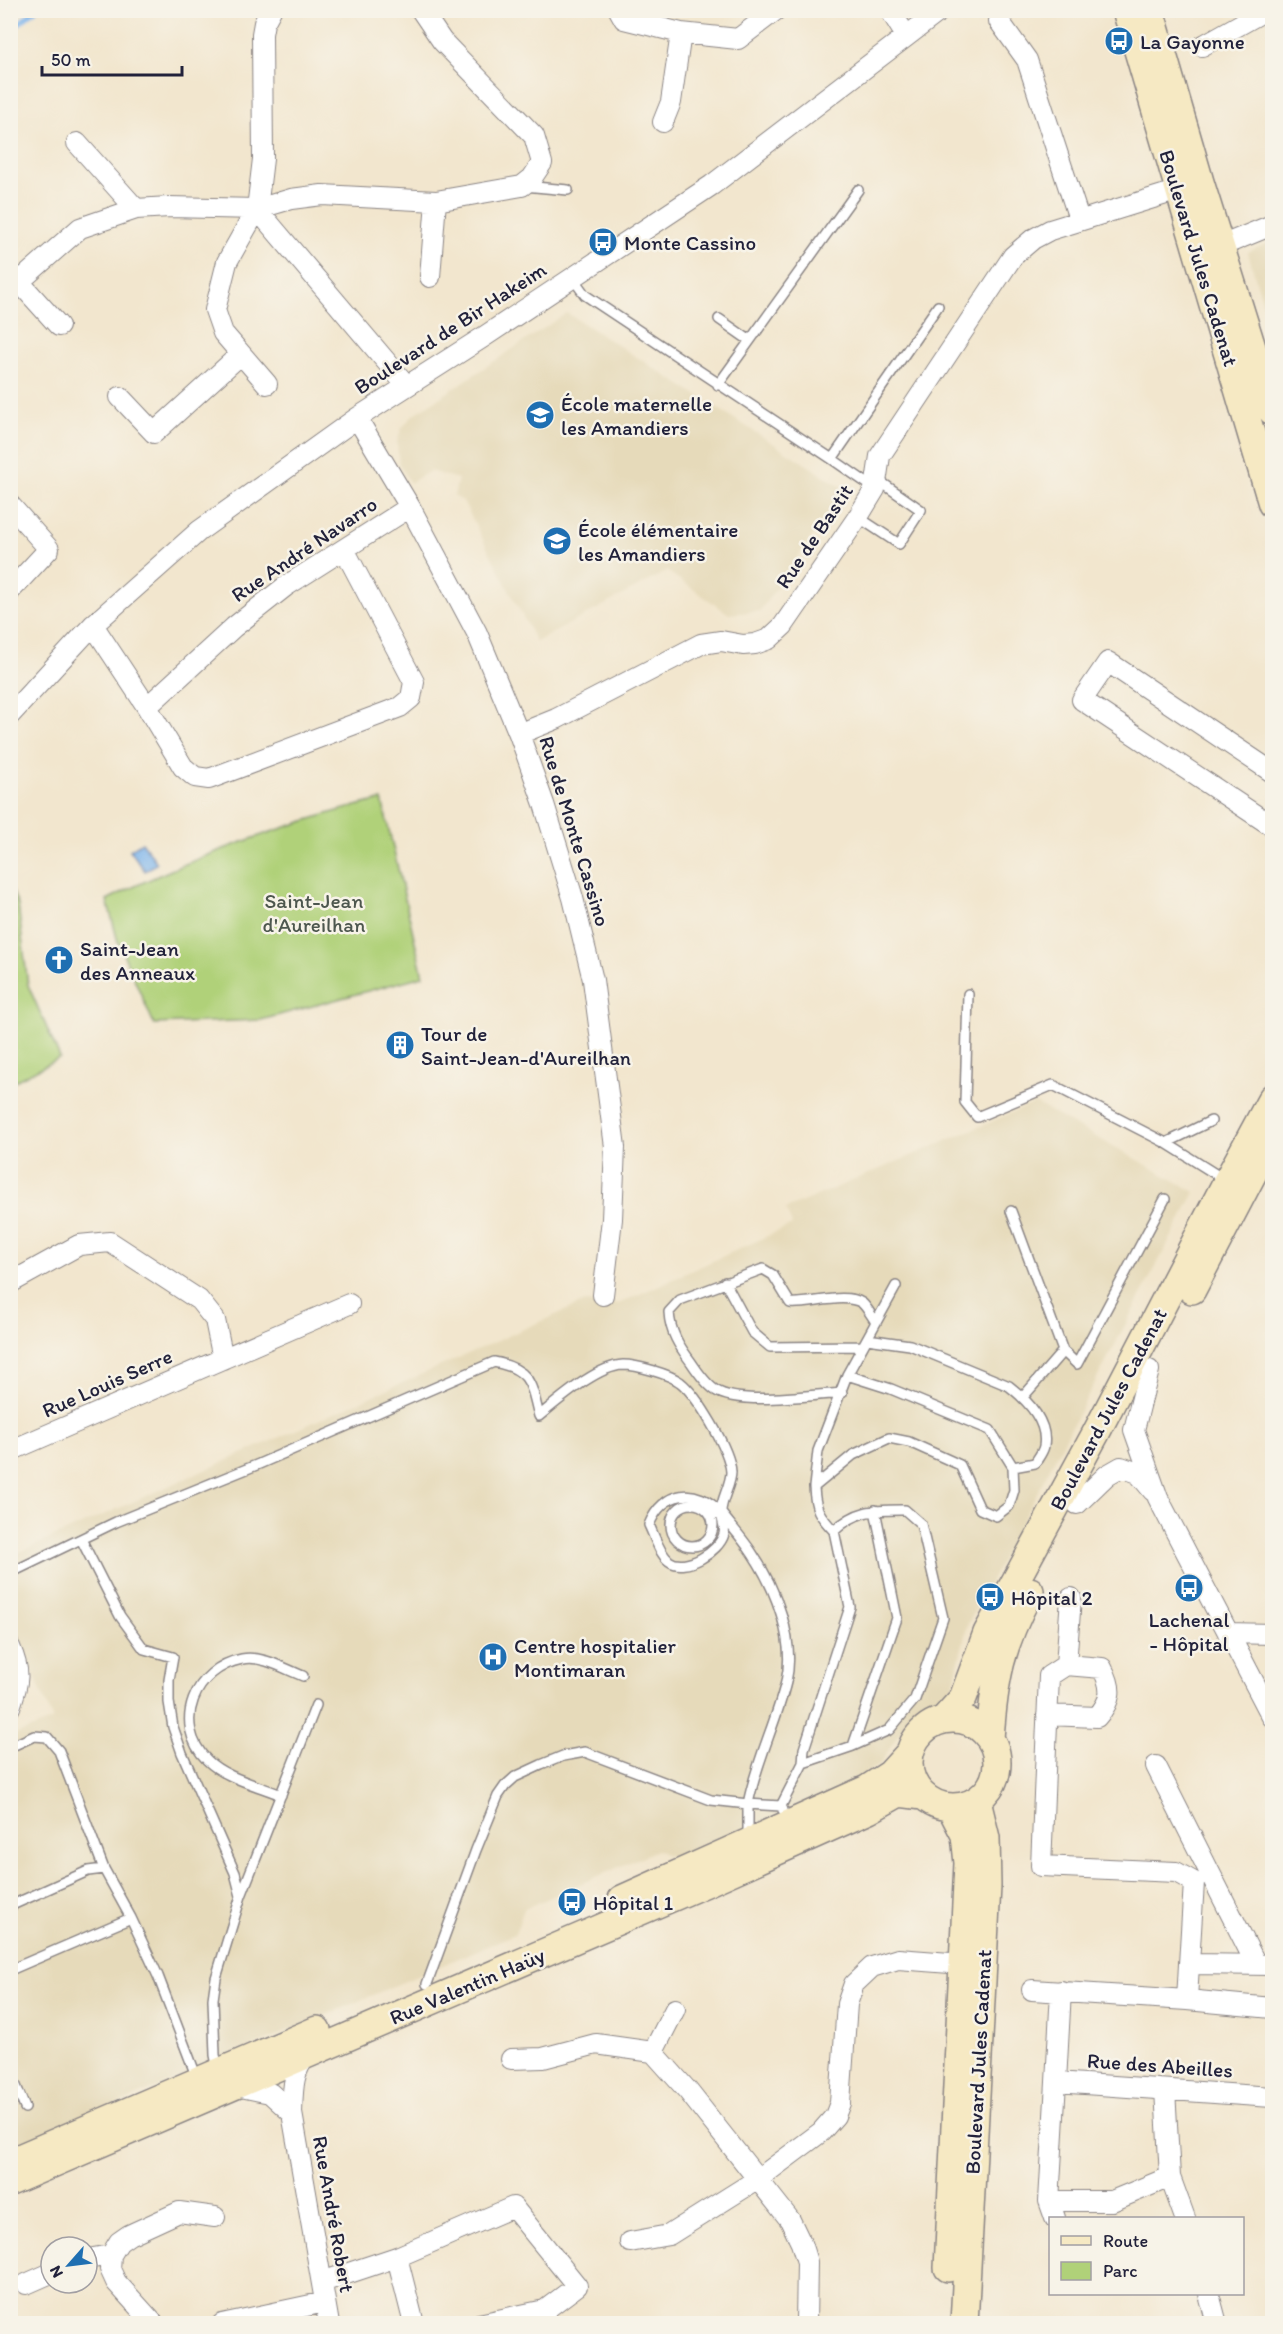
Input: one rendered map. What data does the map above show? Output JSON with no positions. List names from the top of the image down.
{
  "streets": {
    "street": [
      "Boulevard Jules Cadenat",
      "Boulevard de Bir Hakeim",
      "Rue de Bastit",
      "Rue André Navarro",
      "Rue de Monte Cassino",
      "Rue Louis Serre",
      "Rue Valentin Haüy",
      "Rue des Abeilles",
      "Rue André Robert"
    ]
  },
  "crossings": [
    ["Boulevard Jules Cadenat", "Rue de Bastit"],
    ["Boulevard Jules Cadenat", "Rue Valentin Haüy"],
    ["Boulevard de Bir Hakeim", "Rue de Monte Cassino"],
    ["Rue de Bastit", "Rue de Monte Cassino"],
    ["Rue André Navarro", "Rue de Monte Cassino"],
    ["Rue Valentin Haüy", "Rue André Robert"]
  ],
  "parks": ["Saint-Jean d'Aureilhan"],
  "places": {
    "bus stop": [
      "La Gayonne",
      "Monte Cassino",
      "Lachenal - Hôpital",
      "Hôpital 2",
      "Hôpital 1"
    ],
    "school or university": ["École maternelle les Amandiers", "École élémentaire les Amandiers"],
    "church": ["Saint-Jean des Anneaux"],
    "building": ["Tour de Saint-Jean-d'Aureilhan"],
    "hospital": ["Centre hospitalier Montimaran"]
  },
  "legend": ["Route", "Parc"],
  "scale_bar": "50 m",
  "north": "bottom left"
}
